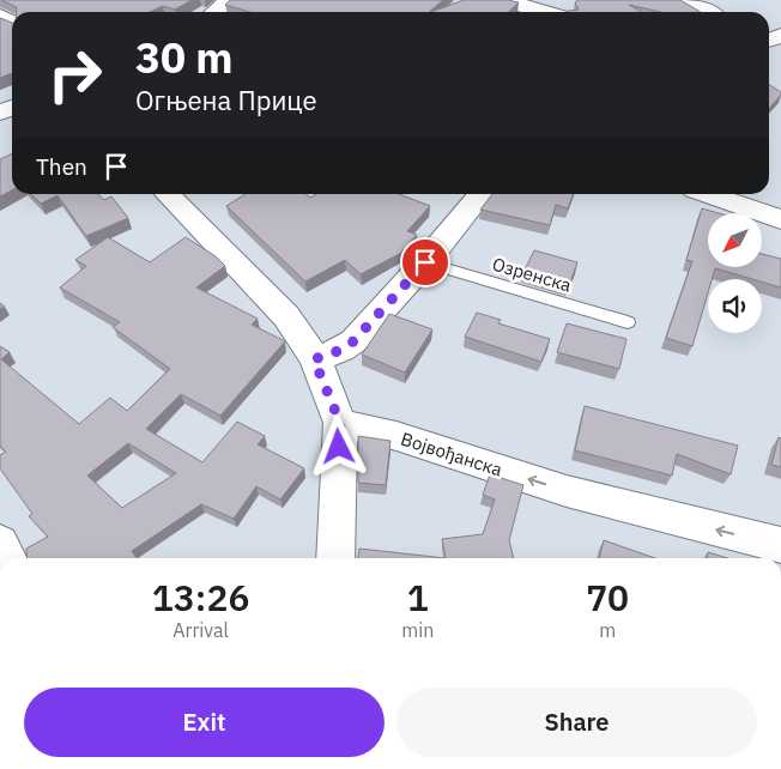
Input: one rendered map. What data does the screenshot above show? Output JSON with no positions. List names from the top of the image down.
{
  "streets": {
    "street": ["Војвођанска"],
    "lane": ["Озренска"]
  },
  "one_way": ["Војвођанска"],
  "north": "bottom left",
  "page": {
    "turn": ["30 m", "Огњена Прице"],
    "then": "Then",
    "eta": [
      "13:26",
      "Arrival",
      "1",
      "min",
      "70",
      "m"
    ],
    "buttons": ["Exit", "Share"]
  }
}
